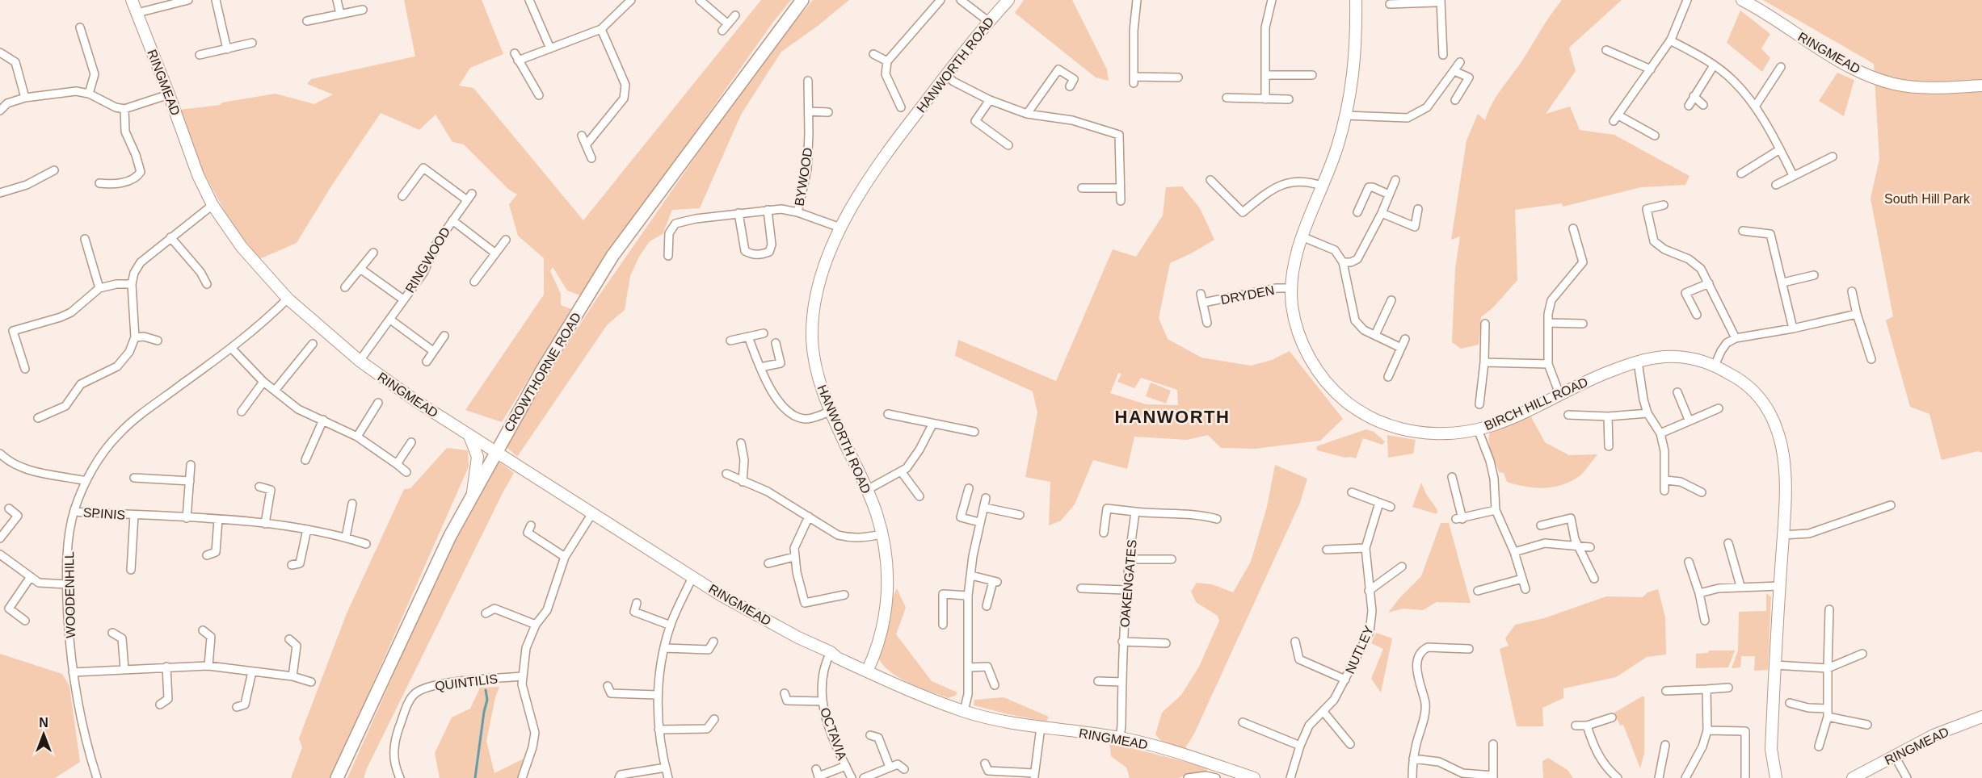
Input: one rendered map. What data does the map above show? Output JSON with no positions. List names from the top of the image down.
{
  "streets": {
    "main road": ["CROWTHORNE ROAD"],
    "street": [
      "RINGMEAD",
      "HANWORTH ROAD",
      "BYWOOD",
      "RINGWOOD",
      "DRYDEN",
      "BIRCH HILL ROAD",
      "SPINIS",
      "OAKENGATES",
      "WOODENHILL",
      "NUTLEY",
      "QUINTILIS",
      "OCTAVIA"
    ]
  },
  "crossings": [
    ["RINGMEAD", "HANWORTH ROAD"],
    ["RINGMEAD", "RINGWOOD"],
    ["RINGMEAD", "CROWTHORNE ROAD"],
    ["RINGMEAD", "OAKENGATES"],
    ["RINGMEAD", "WOODENHILL"],
    ["RINGMEAD", "OCTAVIA"],
    ["HANWORTH ROAD", "BYWOOD"],
    ["DRYDEN", "BIRCH HILL ROAD"],
    ["SPINIS", "WOODENHILL"]
  ],
  "districts": ["HANWORTH"],
  "parks": ["South Hill Park"],
  "north": "top"
}
